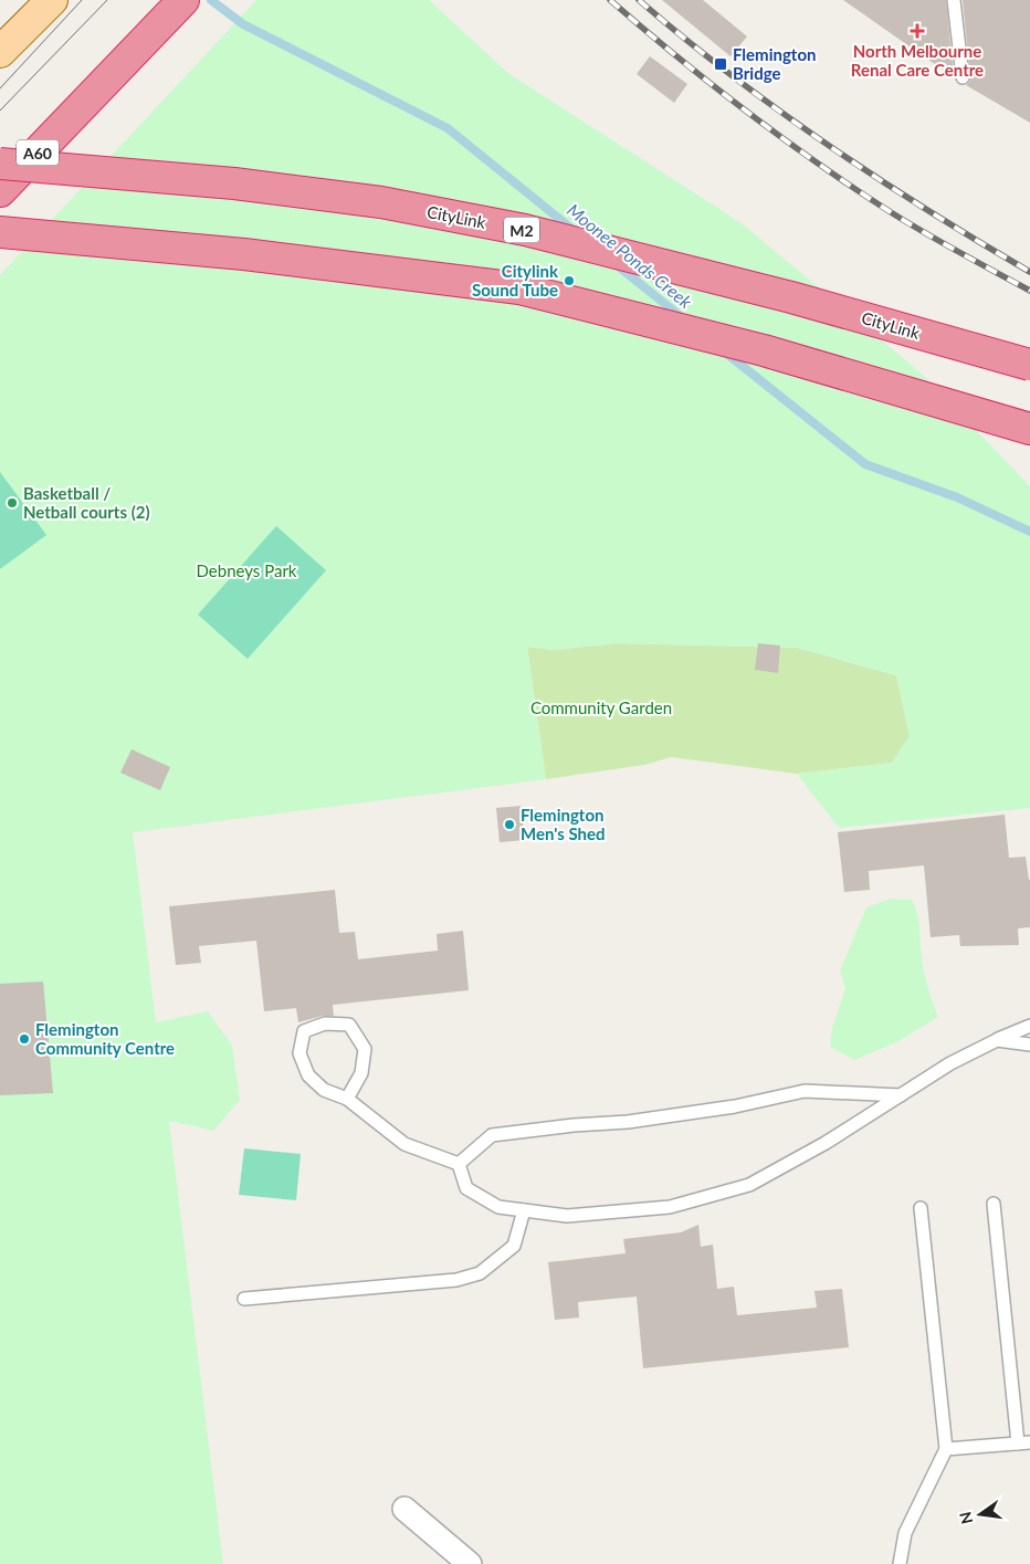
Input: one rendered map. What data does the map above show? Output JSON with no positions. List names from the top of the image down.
{
  "streets": {
    "highway": ["A60", "CityLink", "M2"]
  },
  "water": ["Moonee Ponds Creek"],
  "parks": ["Debneys Park", "Community Garden"],
  "places": {
    "health": ["North Melbourne Renal Care Centre"],
    "transit": ["Flemington Bridge"],
    "other": [
      "Citylink Sound Tube",
      "Basketball / Netball courts (2)",
      "Flemington Men's Shed",
      "Flemington Community Centre"
    ]
  },
  "north": "left"
}
